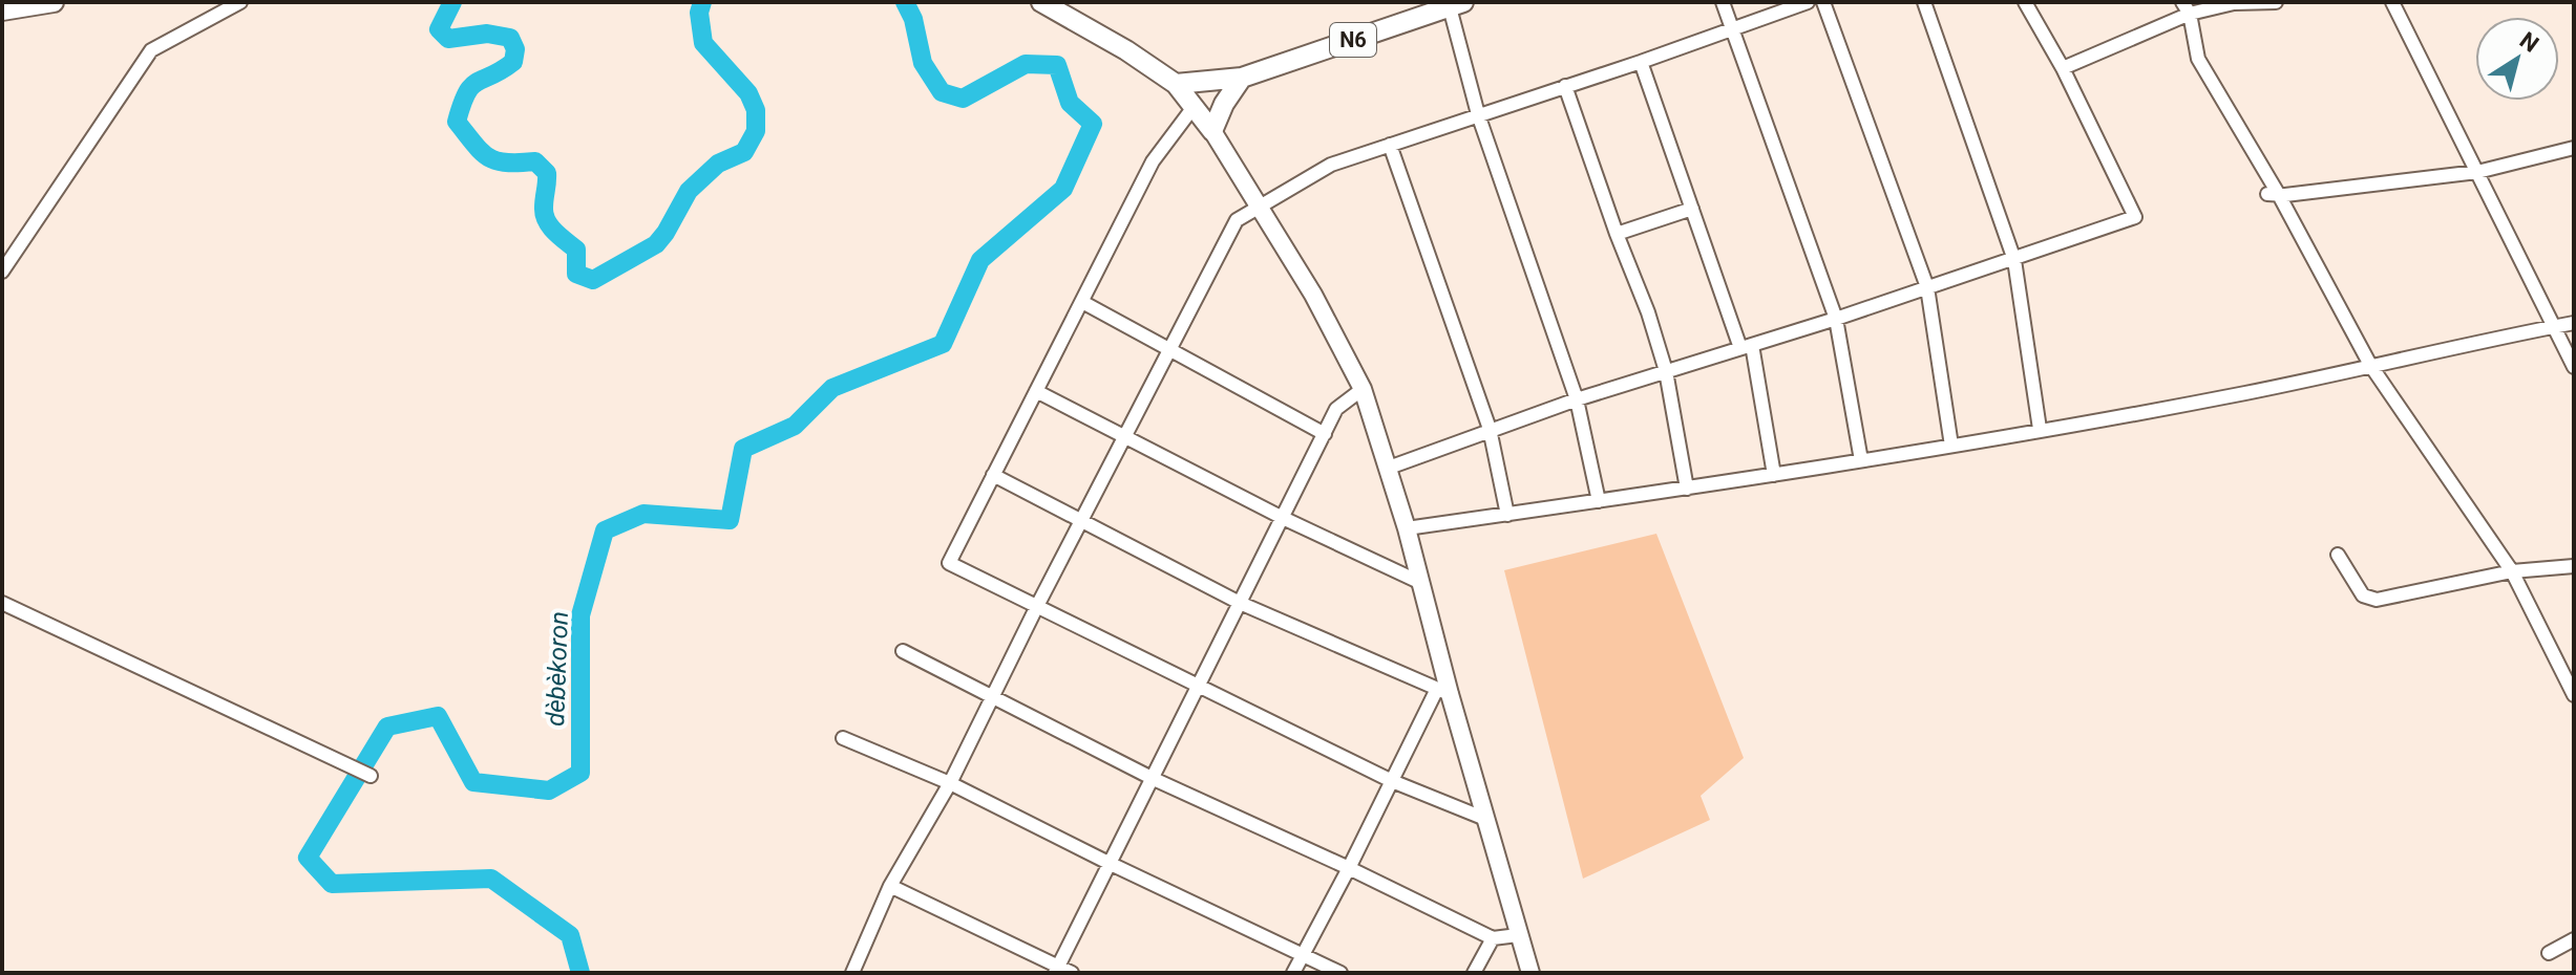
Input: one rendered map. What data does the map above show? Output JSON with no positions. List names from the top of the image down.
{
  "streets": {
    "highway": ["N6"]
  },
  "water": ["dèbèkoron"],
  "north": "top right"
}
